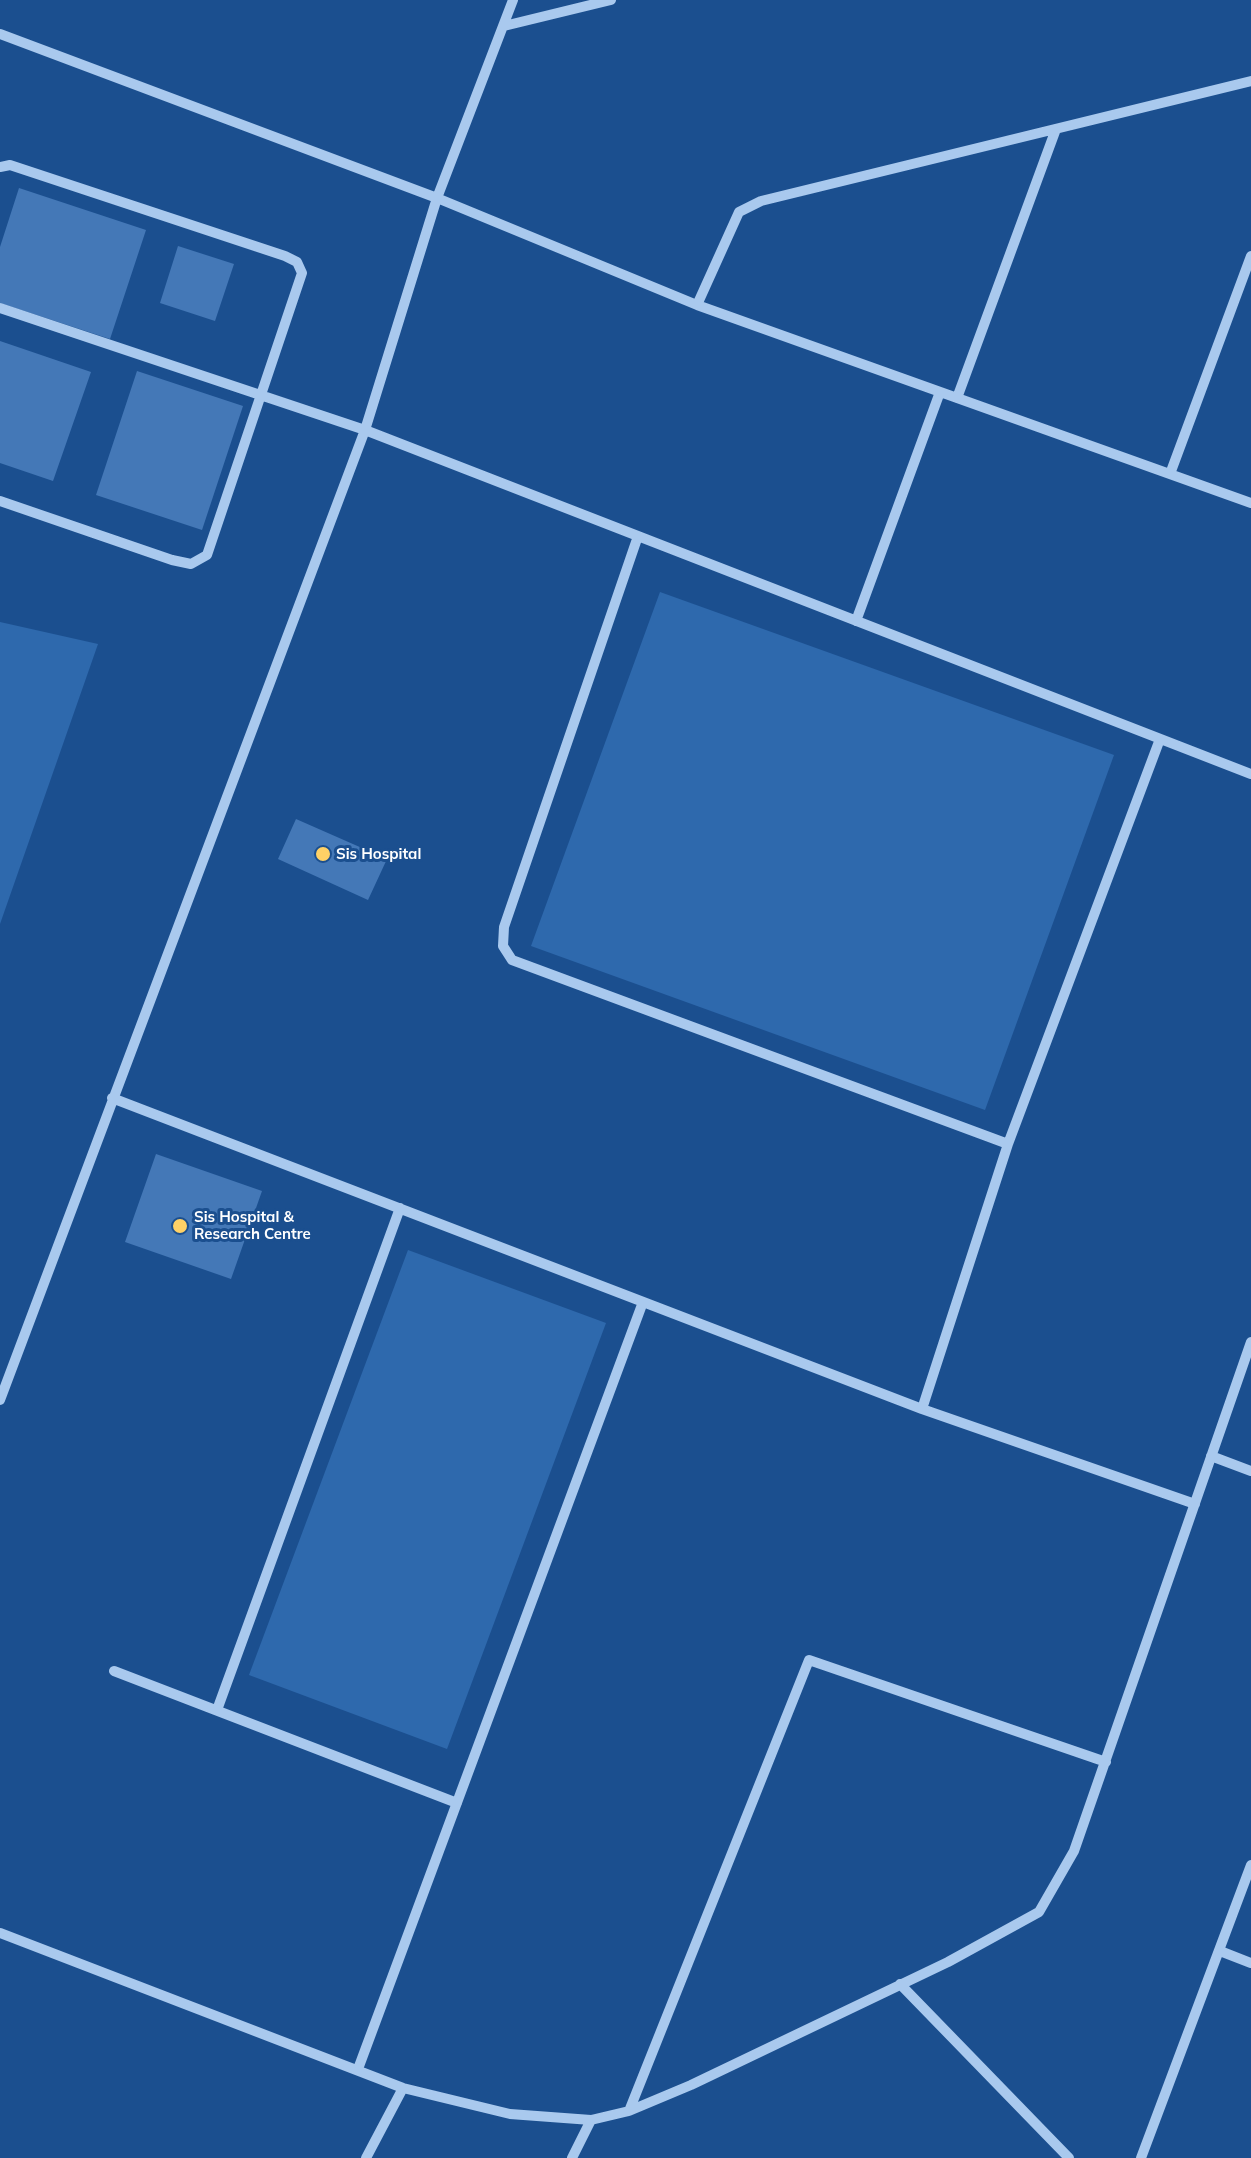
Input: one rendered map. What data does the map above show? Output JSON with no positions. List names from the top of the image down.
{
  "places": ["Sis Hospital", "Sis Hospital & Research Centre"]
}
